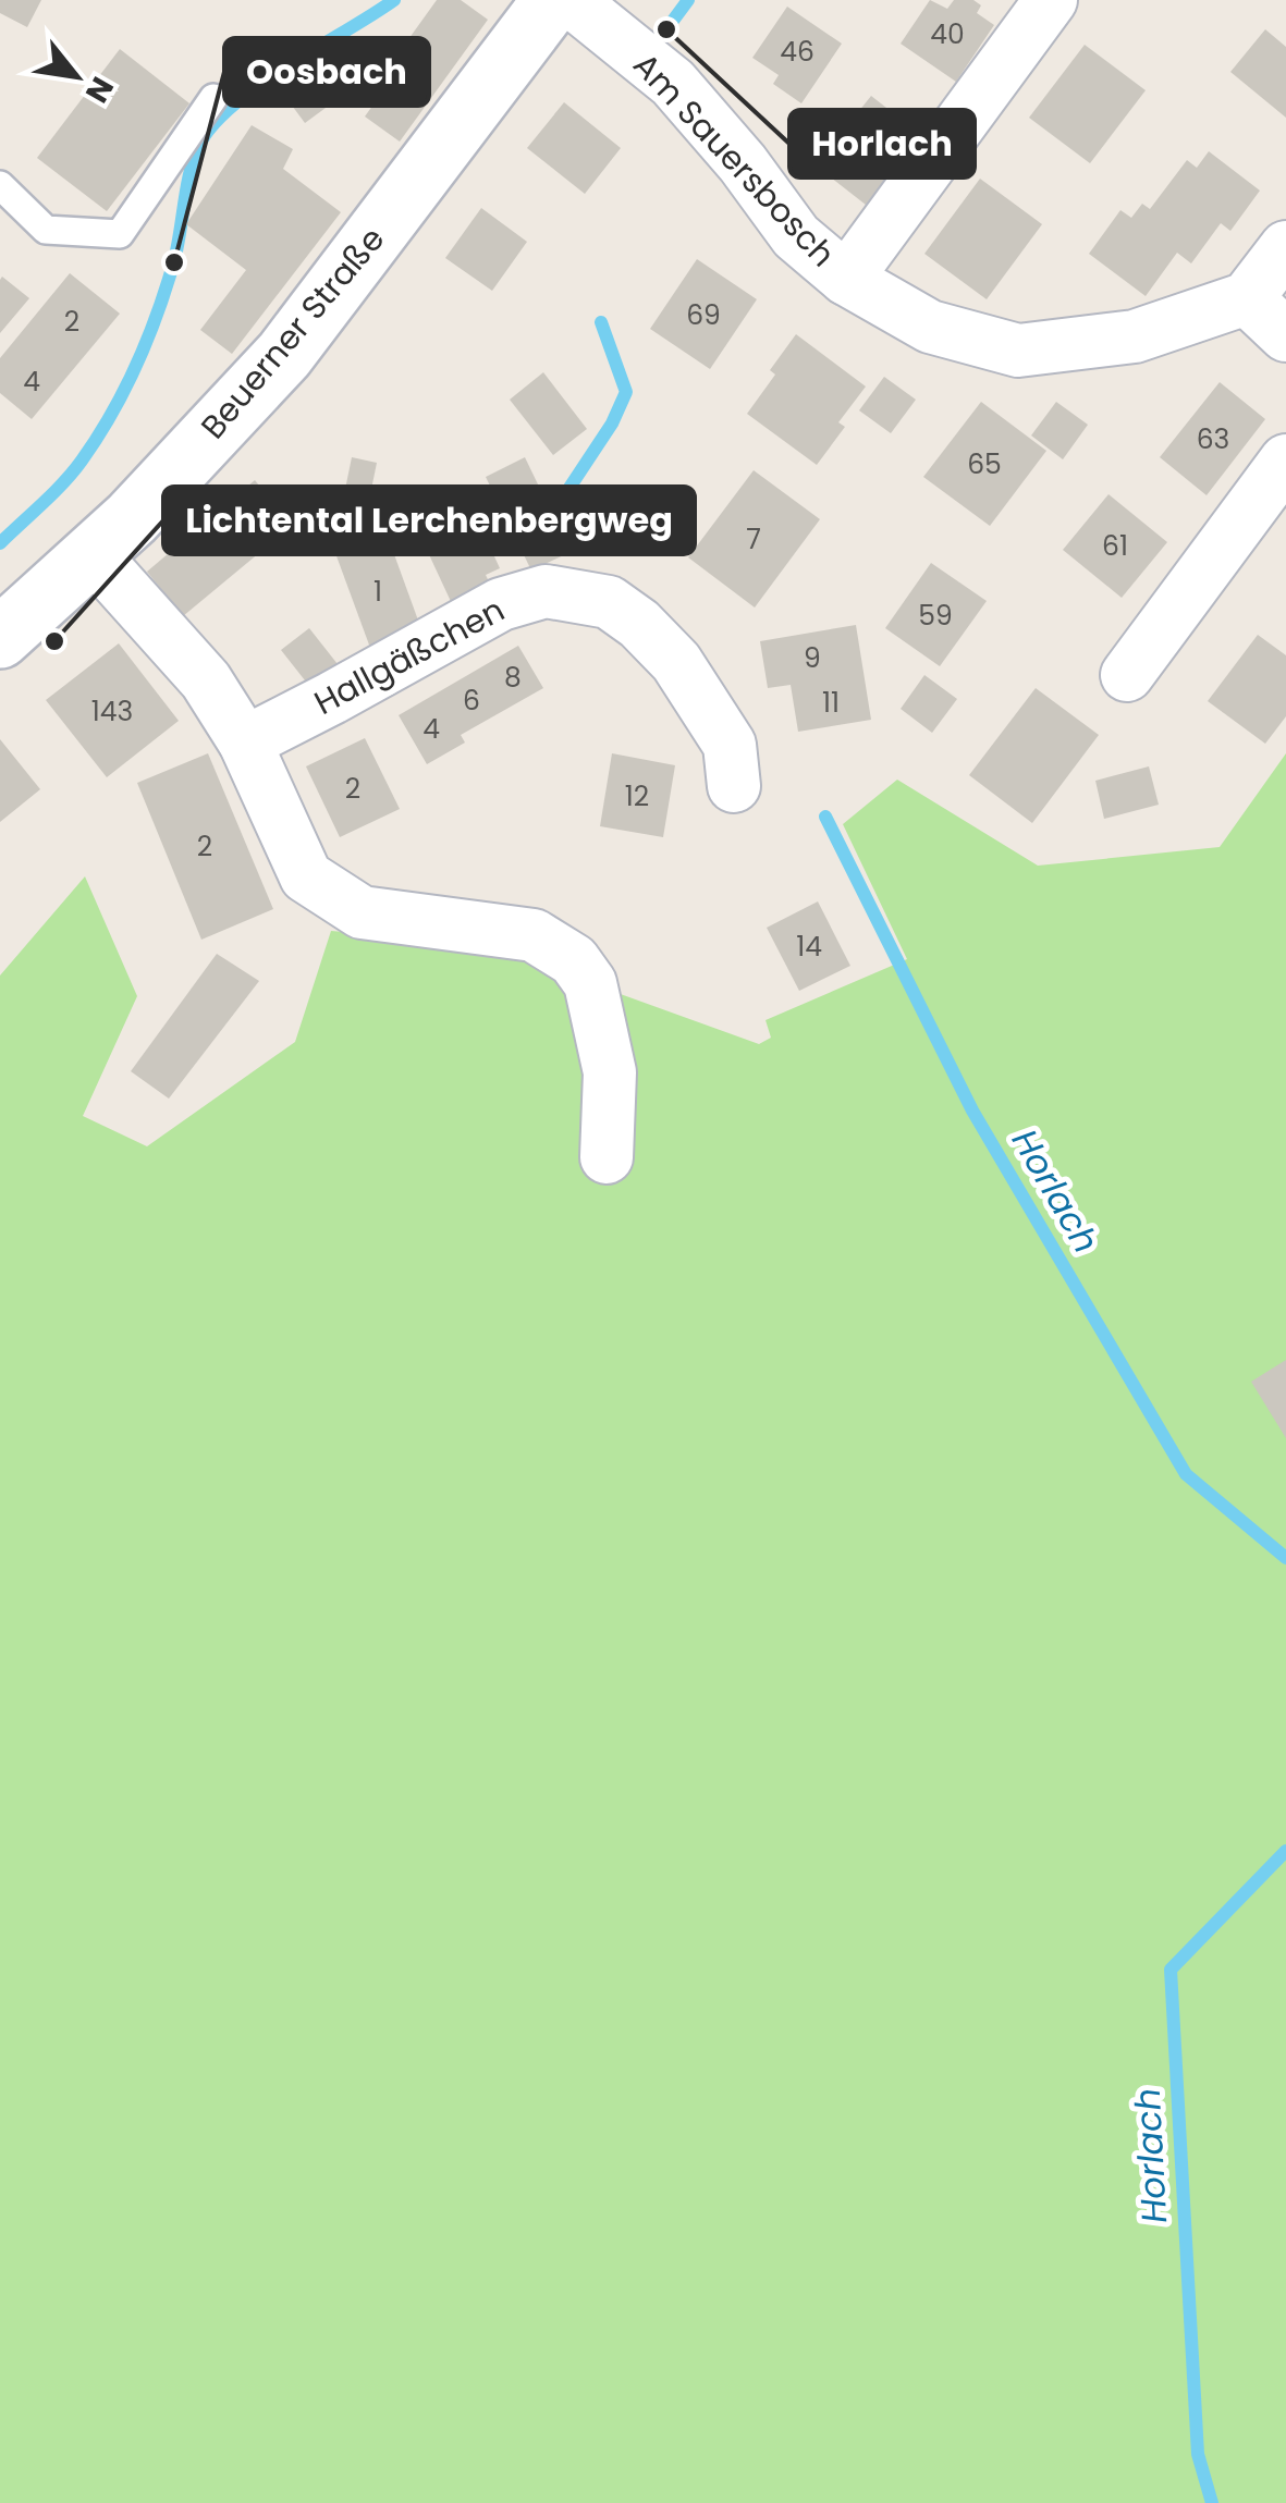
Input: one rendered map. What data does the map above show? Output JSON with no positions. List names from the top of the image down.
{
  "streets": {
    "main road": ["Beuerner Straße"],
    "street": ["Am Sauersbosch", "Hallgäßchen"]
  },
  "water": ["Horlach"],
  "places": ["Horlach", "Oosbach", "Lichtental Lerchenbergweg"],
  "house_numbers": [
    "40",
    "46",
    "69",
    "2",
    "4",
    "63",
    "65",
    "7",
    "61",
    "1",
    "59",
    "9",
    "8",
    "6",
    "11",
    "143",
    "4",
    "2",
    "12",
    "2",
    "14"
  ],
  "north": "bottom right"
}
